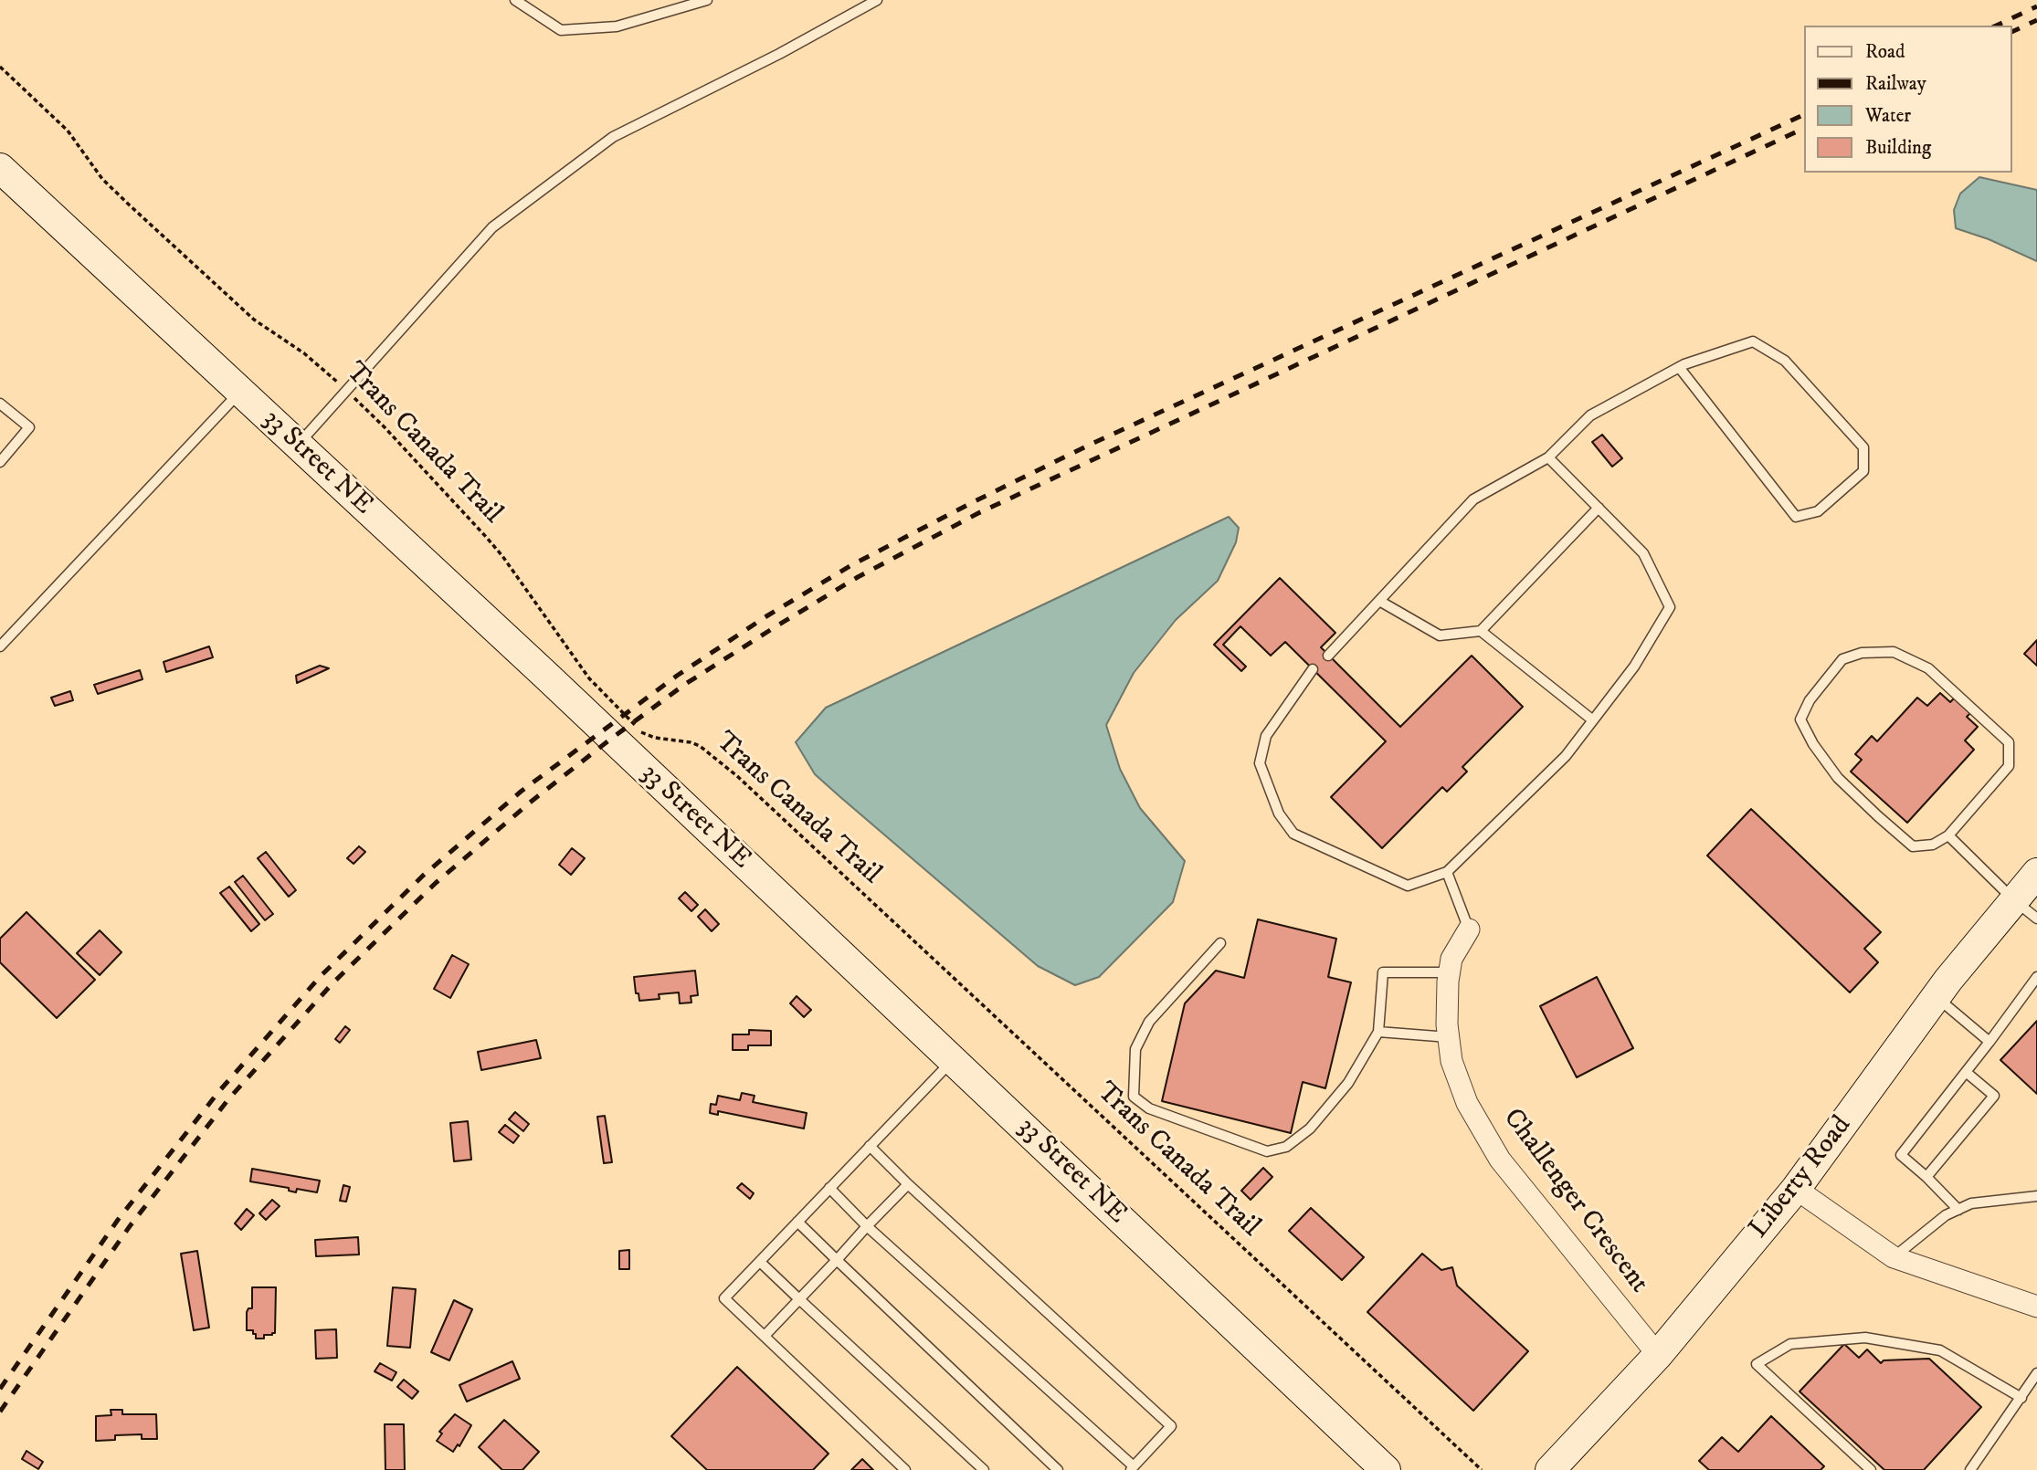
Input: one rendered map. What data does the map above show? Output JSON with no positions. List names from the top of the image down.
{
  "streets": {
    "street": ["33 Street NE", "Liberty Road", "Challenger Crescent"],
    "path": ["Trans Canada Trail"]
  },
  "crossings": [
    ["Liberty Road", "Challenger Crescent"]
  ],
  "legend": [
    "Road",
    "Railway",
    "Water",
    "Building"
  ]
}
